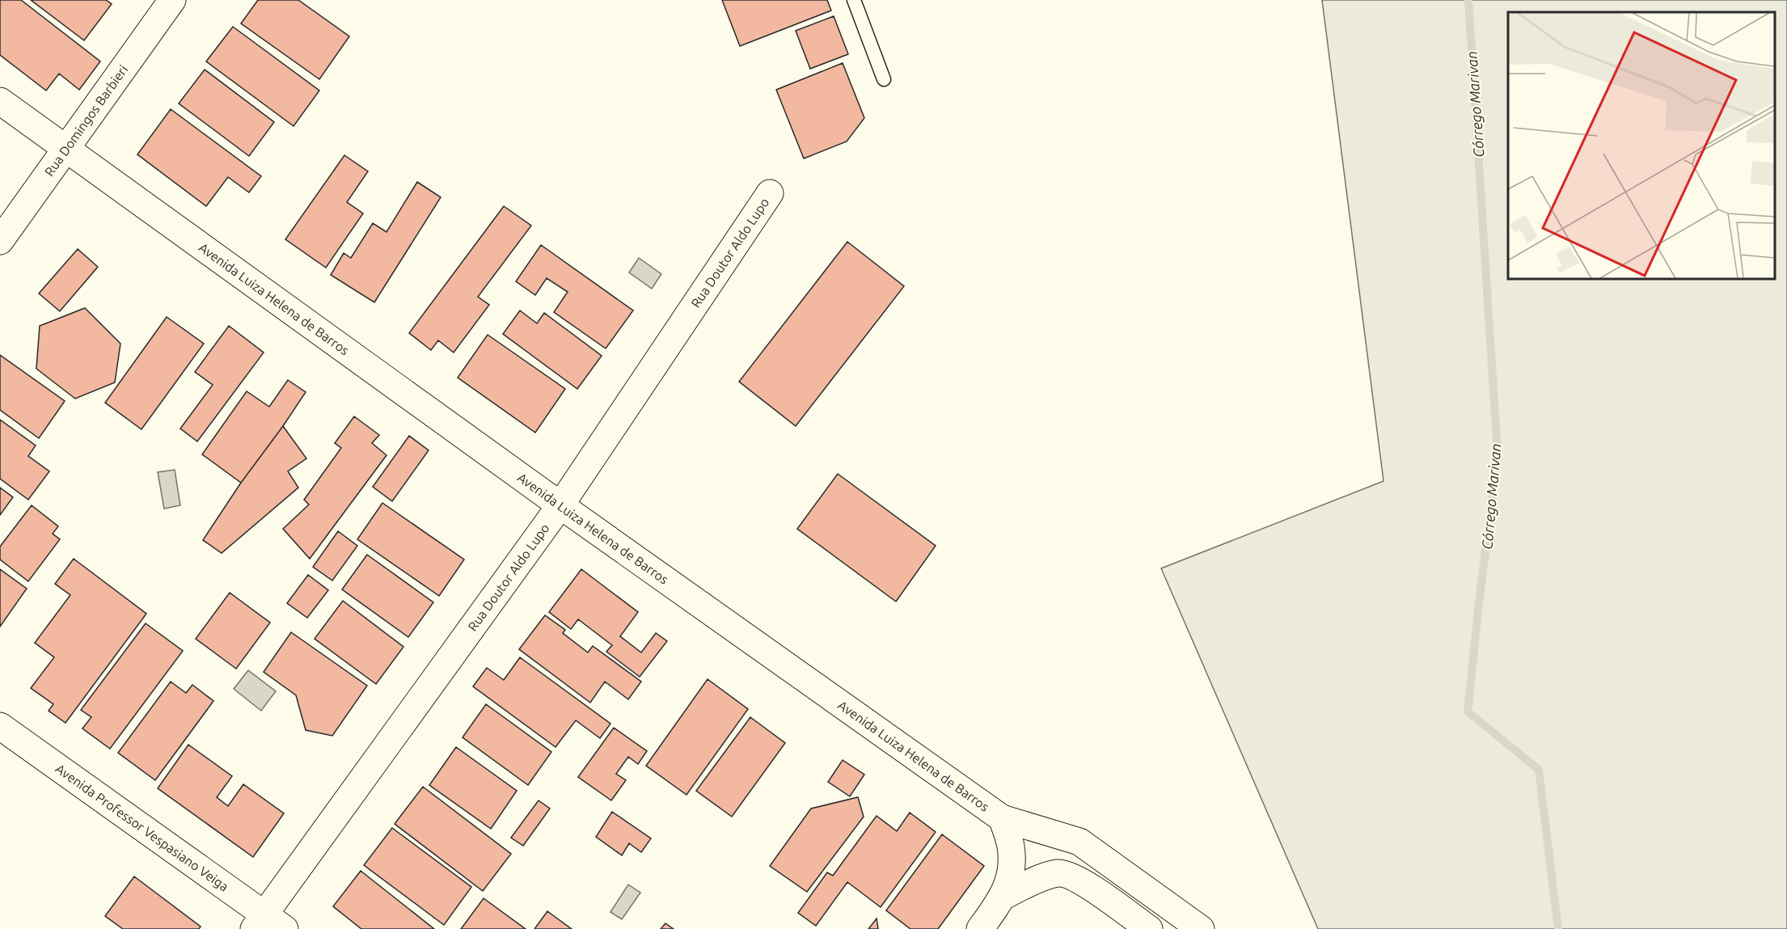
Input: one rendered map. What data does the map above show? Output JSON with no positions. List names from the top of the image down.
{
  "streets": {
    "street": [
      "Rua Domingos Barbieri",
      "Rua Doutor Aldo Lupo",
      "Avenida Luiza Helena de Barros",
      "Avenida Professor Vespasiano Veiga"
    ]
  },
  "crossings": [
    ["Rua Domingos Barbieri", "Avenida Luiza Helena de Barros"],
    ["Rua Doutor Aldo Lupo", "Avenida Luiza Helena de Barros"],
    ["Rua Doutor Aldo Lupo", "Avenida Professor Vespasiano Veiga"]
  ],
  "water": ["Córrego Marivan"]
}
